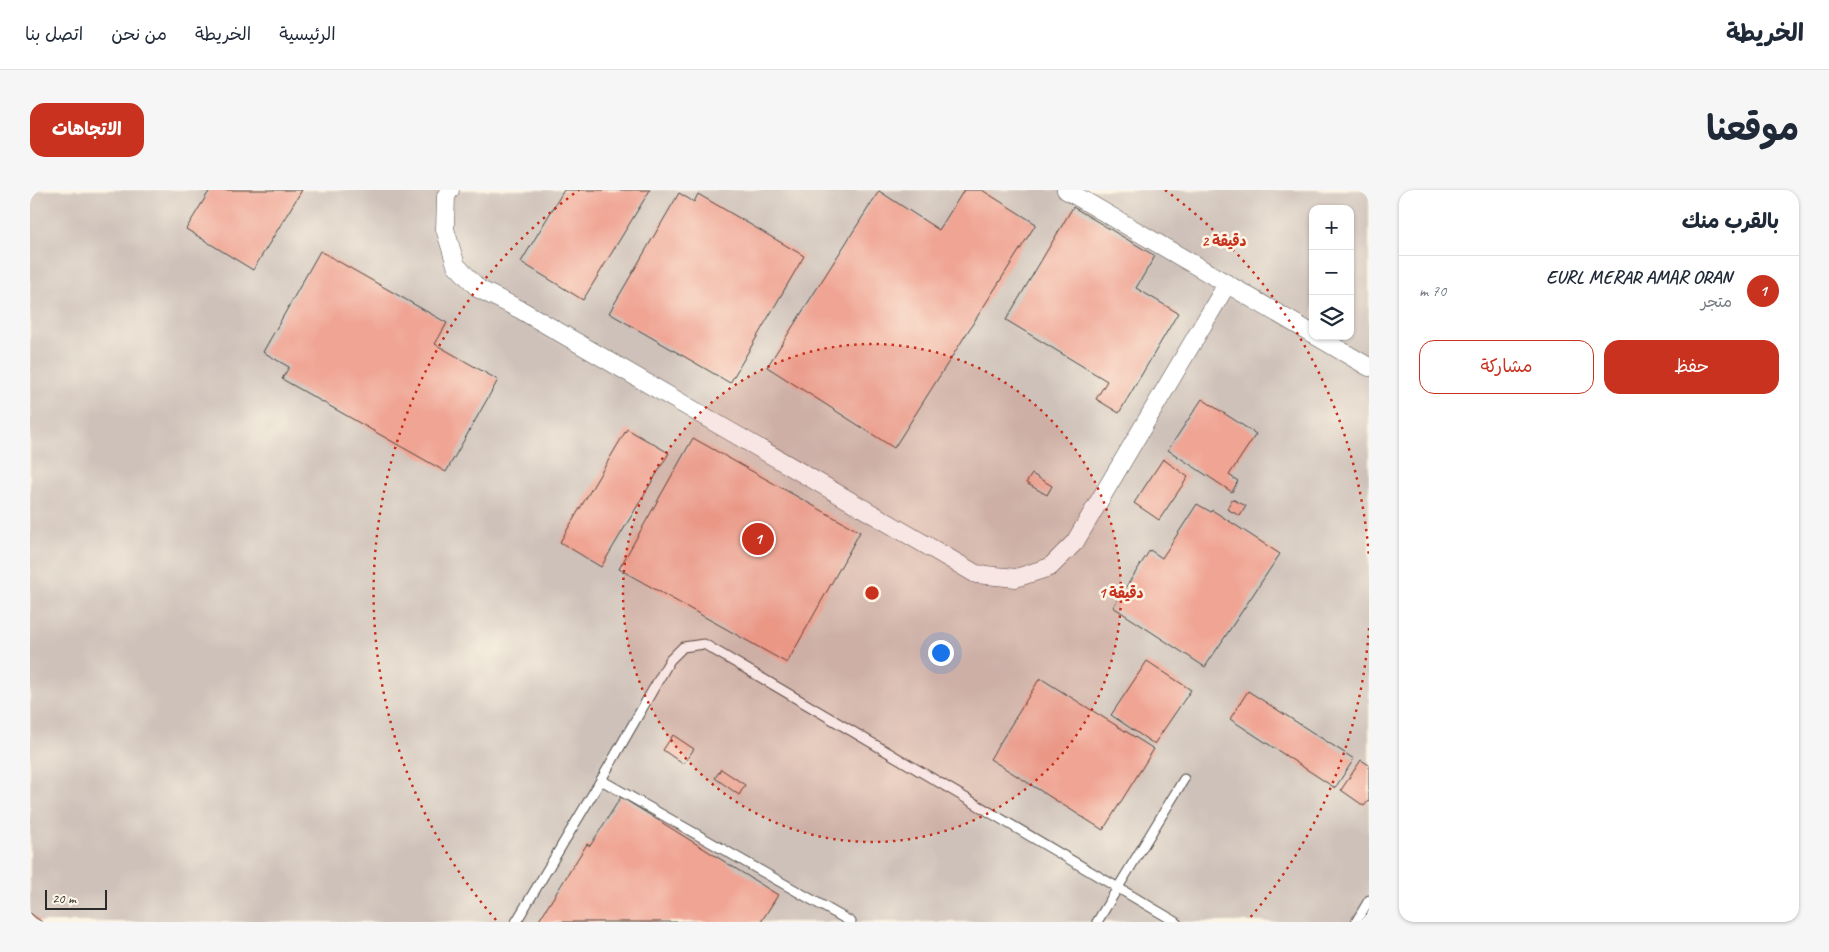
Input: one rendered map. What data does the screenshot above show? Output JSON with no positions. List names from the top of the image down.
{
  "scale_bar": "20 m",
  "page": {
    "header": "الخريطة",
    "nav": [
      "الرئيسية",
      "الخريطة",
      "من نحن",
      "اتصل بنا"
    ],
    "title": "موقعنا",
    "buttons": [
      "الاتجاهات",
      ["حفظ", "مشاركة"]
    ],
    "heading": "بالقرب منك",
    "map_buttons": ["+", "−"],
    "list": [
      {
        "mark": "1",
        "name": "EURL MERAR AMAR ORAN",
        "note": "متجر",
        "value": "70 m"
      }
    ],
    "pins": "1",
    "scale": "20 m"
  },
  "rings": ["2 دقيقة", "1 دقيقة"]
}
